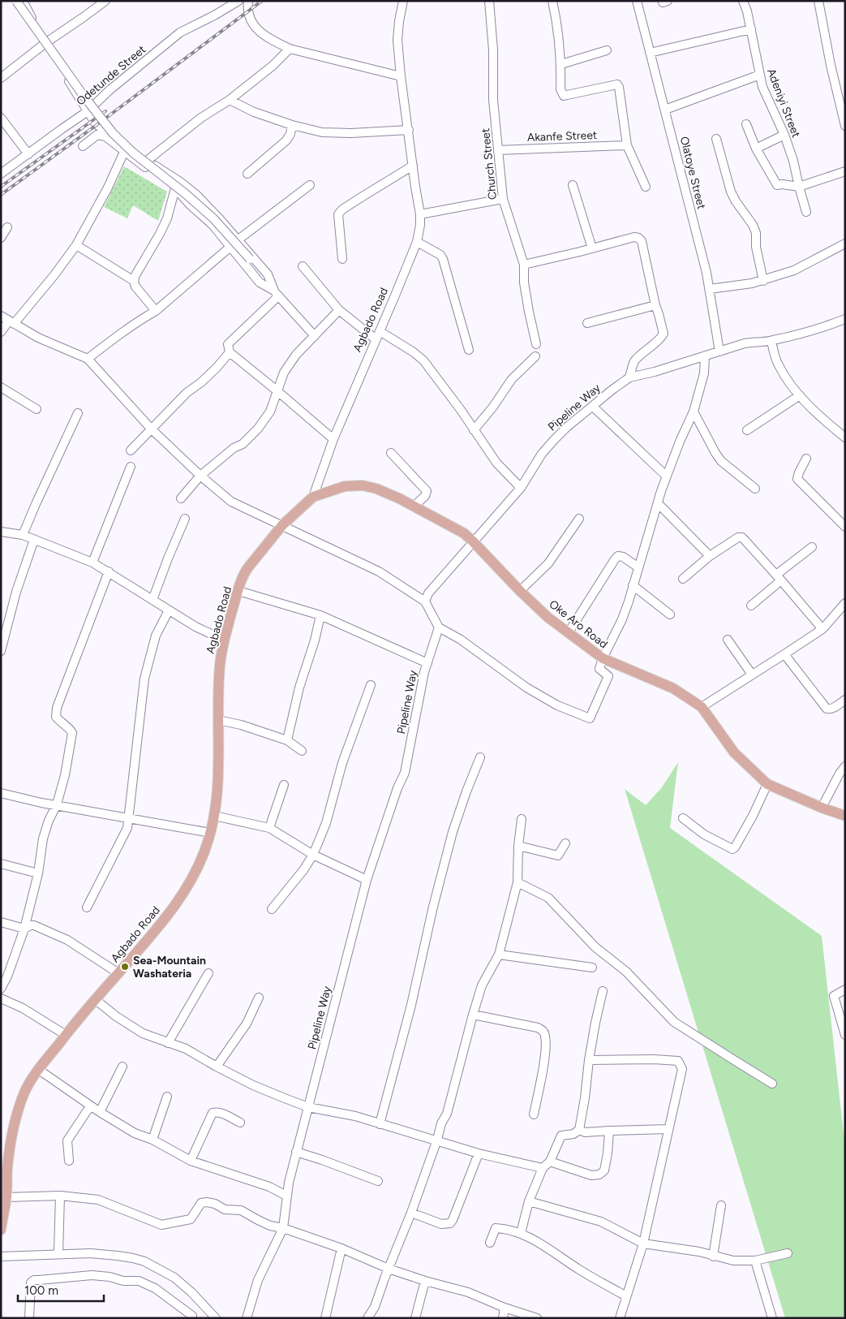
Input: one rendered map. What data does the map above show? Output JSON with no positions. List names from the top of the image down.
{
  "streets": {
    "main road": ["Agbado Road", "Oke Aro Road"],
    "street": [
      "Odetunde Street",
      "Adeniyi Street",
      "Akanfe Street",
      "Church Street",
      "Olatoye Street",
      "Pipeline Way"
    ]
  },
  "crossings": [
    ["Akanfe Street", "Church Street"],
    ["Olatoye Street", "Pipeline Way"],
    ["Agbado Road", "Oke Aro Road"],
    ["Pipeline Way", "Oke Aro Road"]
  ],
  "places": ["Sea-Mountain Washateria"],
  "scale_bar": "100 m"
}
